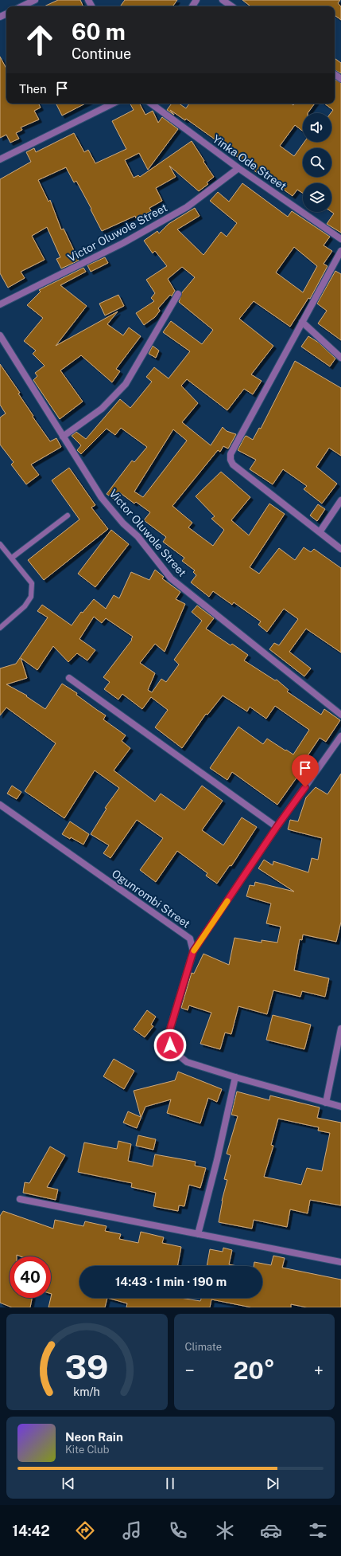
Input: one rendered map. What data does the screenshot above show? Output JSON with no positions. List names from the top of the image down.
{
  "streets": {
    "street": ["Yinka Ode Street", "Victor Oluwole Street", "Ogunrombi Street"]
  },
  "crossings": [
    ["Yinka Ode Street", "Victor Oluwole Street"]
  ],
  "page": {
    "turn": ["60 m", "Continue"],
    "then": "Then",
    "limit": "40",
    "trip": "14:43 · 1 min · 190 m",
    "tile": "Climate",
    "heat": ["−", "20°", "+"],
    "song": ["Neon Rain", "Kite Club"],
    "tabs": "14:42",
    "gauge": ["39", "km/h"]
  }
}
